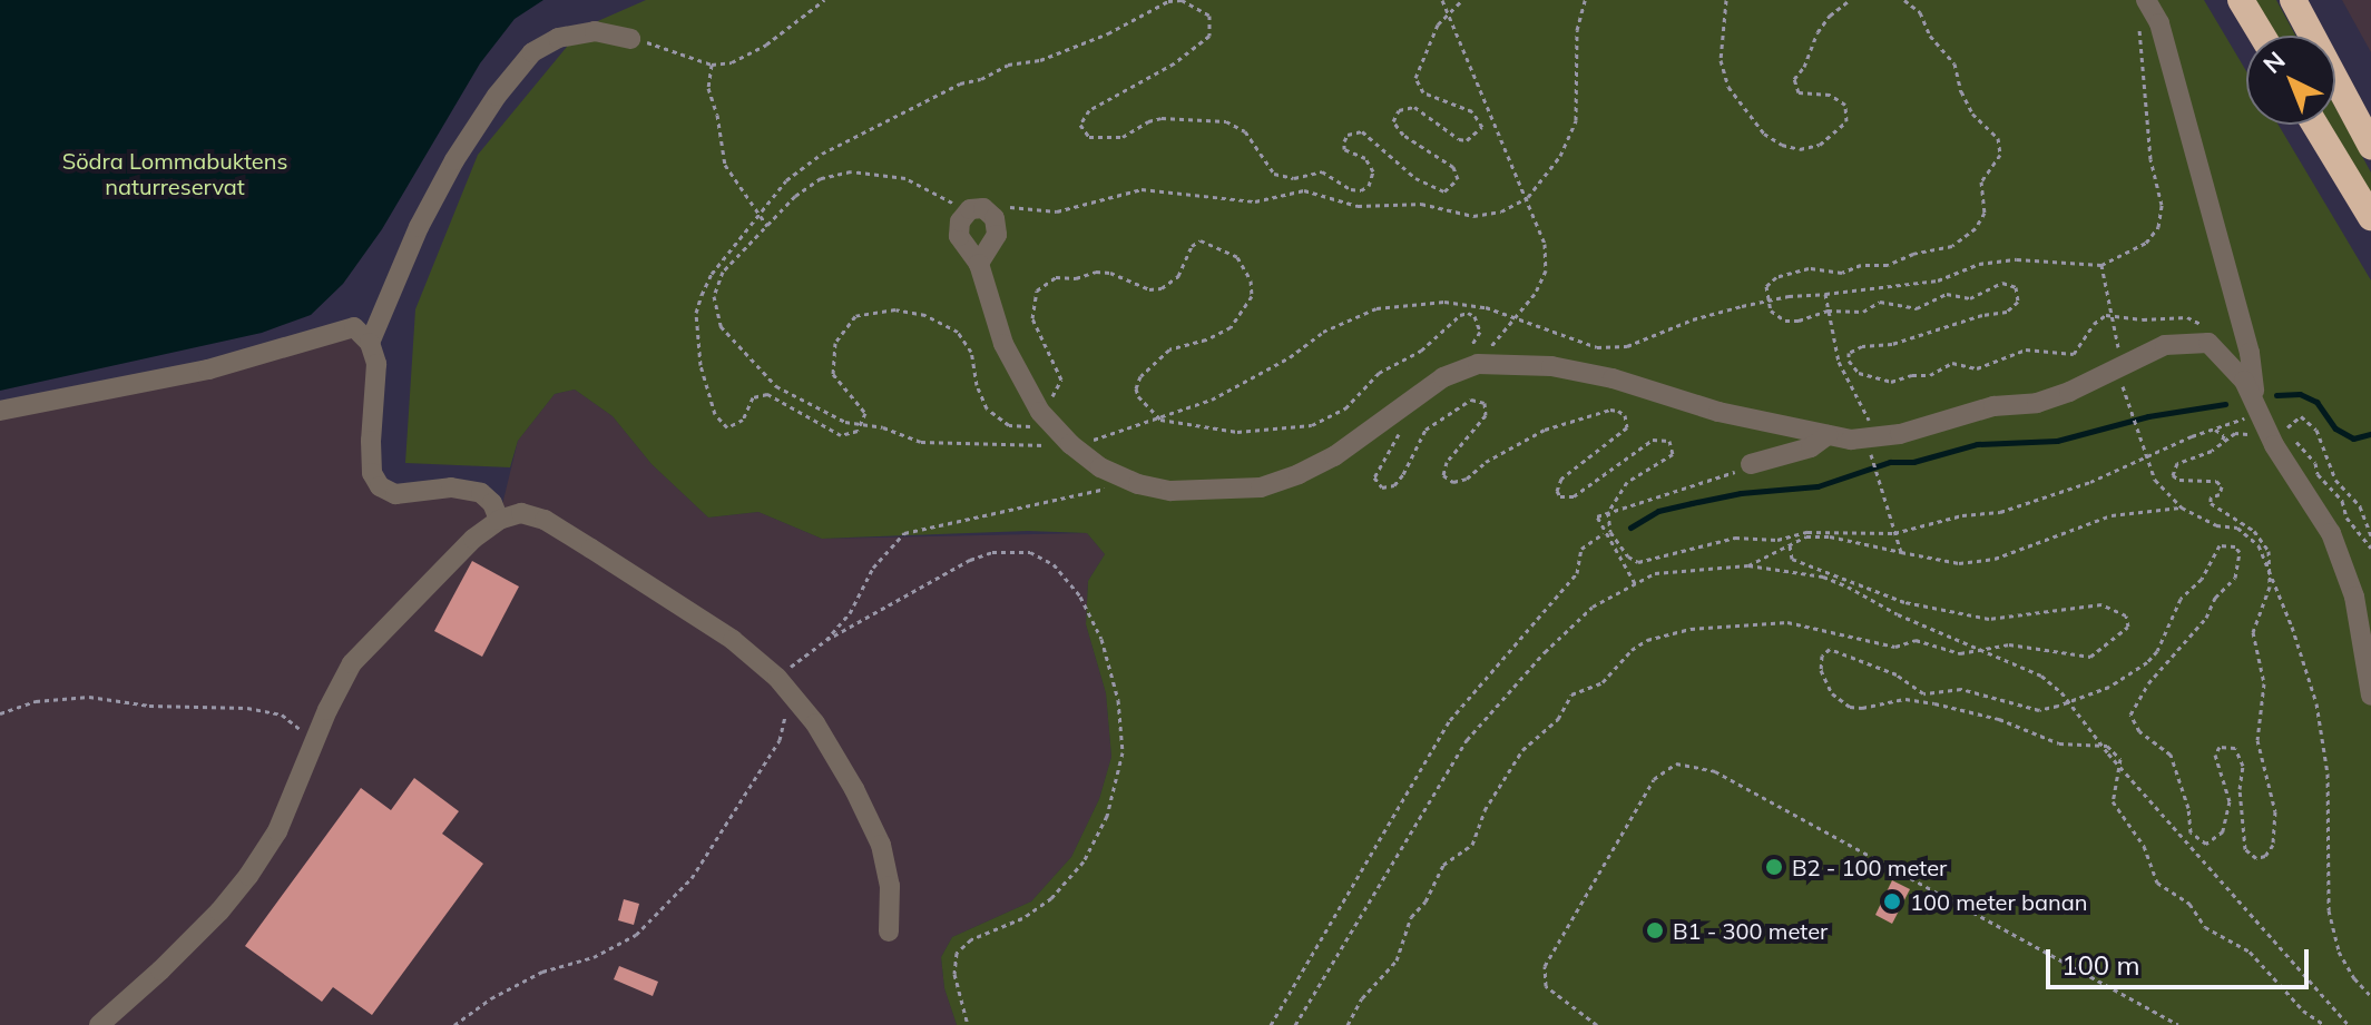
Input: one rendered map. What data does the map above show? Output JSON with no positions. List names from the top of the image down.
{
  "parks": ["Södra Lommabuktens naturreservat"],
  "places": ["B2 - 100 meter", "100 meter banan", "B1 - 300 meter"],
  "scale_bar": "100 m",
  "north": "top left"
}
